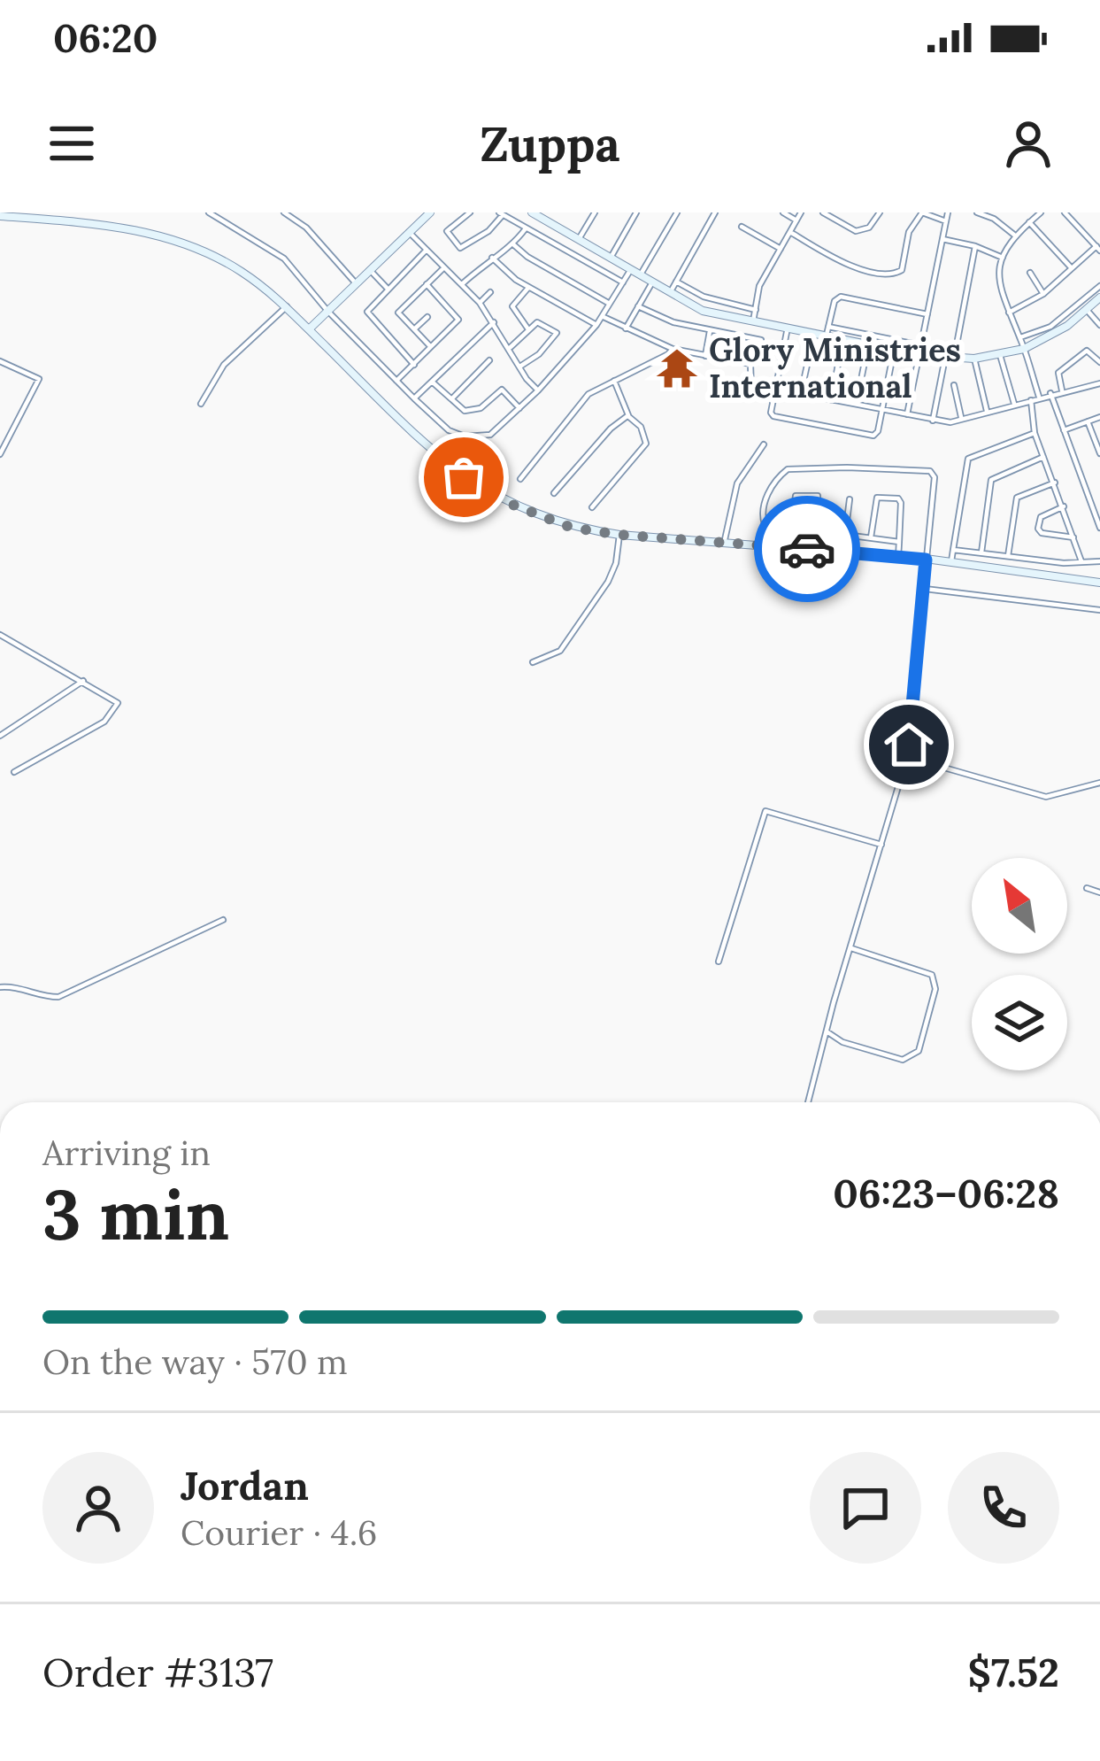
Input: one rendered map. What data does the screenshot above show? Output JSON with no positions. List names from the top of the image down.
{
  "places": {
    "temple": ["Glory Ministries International"]
  },
  "north": "top left",
  "page": {
    "status": "06:20",
    "header": "Zuppa",
    "heading": ["3 min", "Arriving in", "06:23–06:28"],
    "panel": [
      "Jordan",
      "Courier · 4.6",
      "Order #3137",
      "$7.52"
    ],
    "bar": "On the way · 570 m"
  }
}
